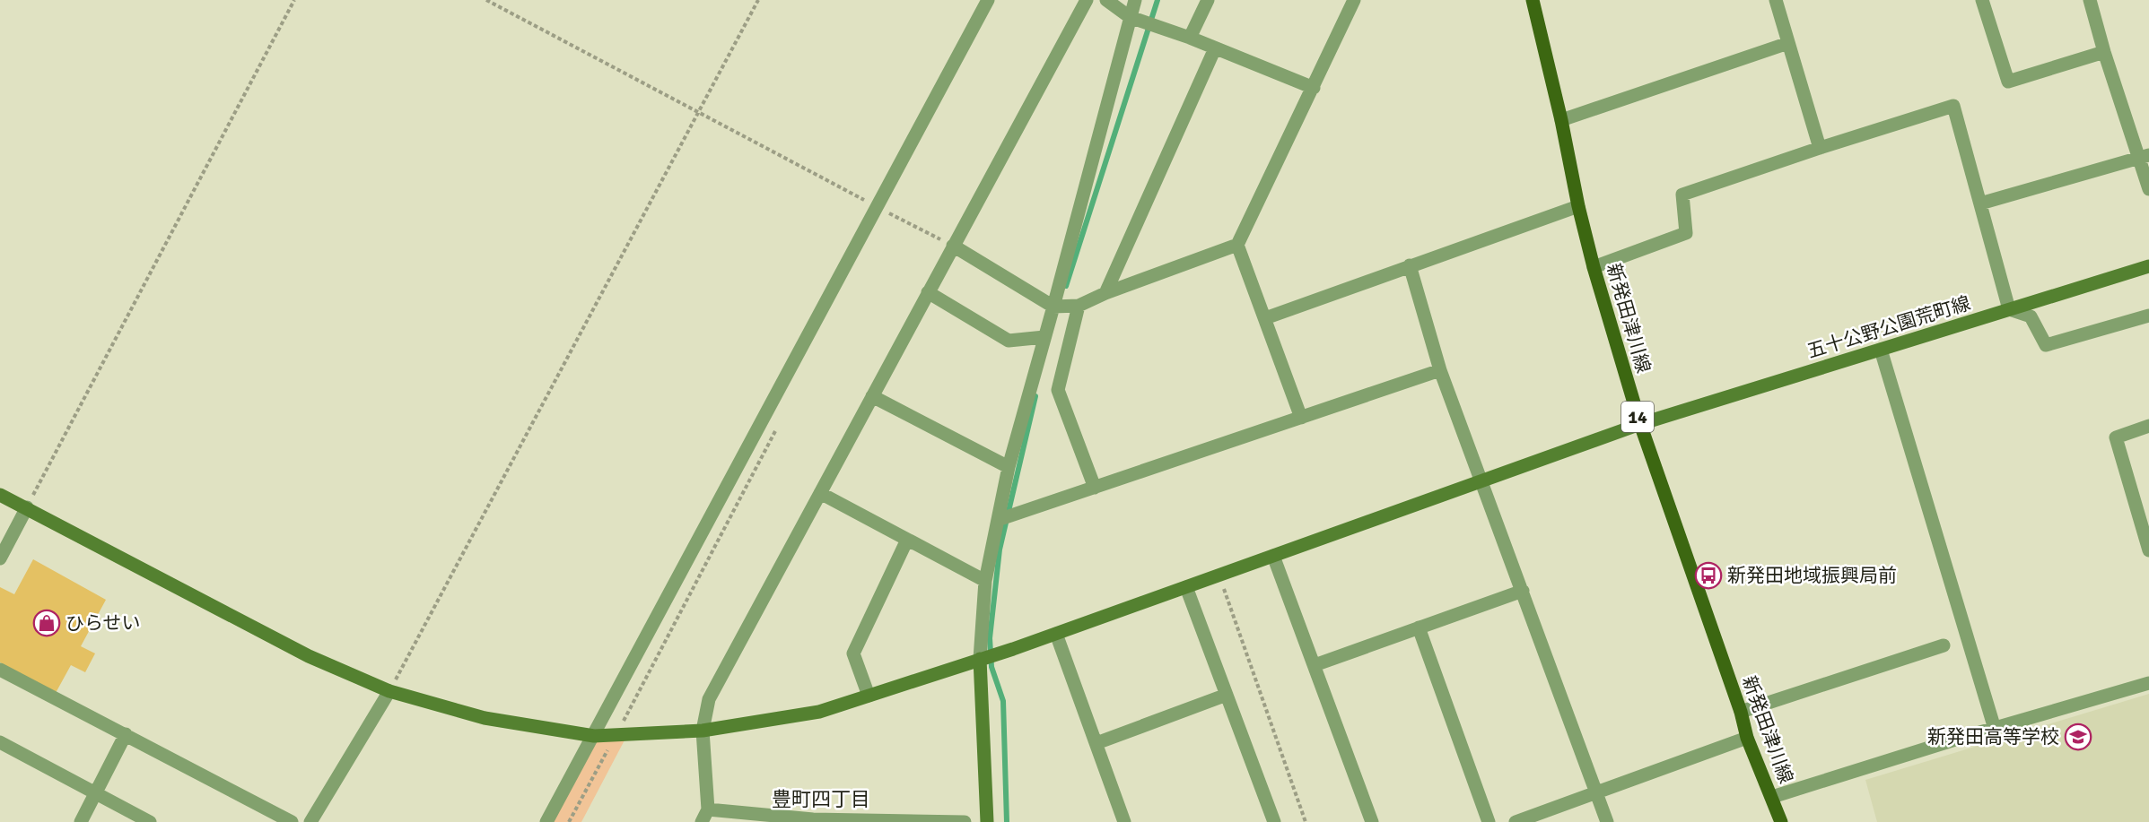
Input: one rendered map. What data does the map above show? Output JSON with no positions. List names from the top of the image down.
{
  "streets": {
    "main road": ["新発田津川線", "14"],
    "street": ["五十公野公園荒町線"]
  },
  "crossings": [
    ["新発田津川線", "五十公野公園荒町線"]
  ],
  "districts": ["豊町四丁目"],
  "places": {
    "bus stop": ["新発田地域振興局前"],
    "shop": ["ひらせい"],
    "school or university": ["新発田高等学校"]
  }
}
